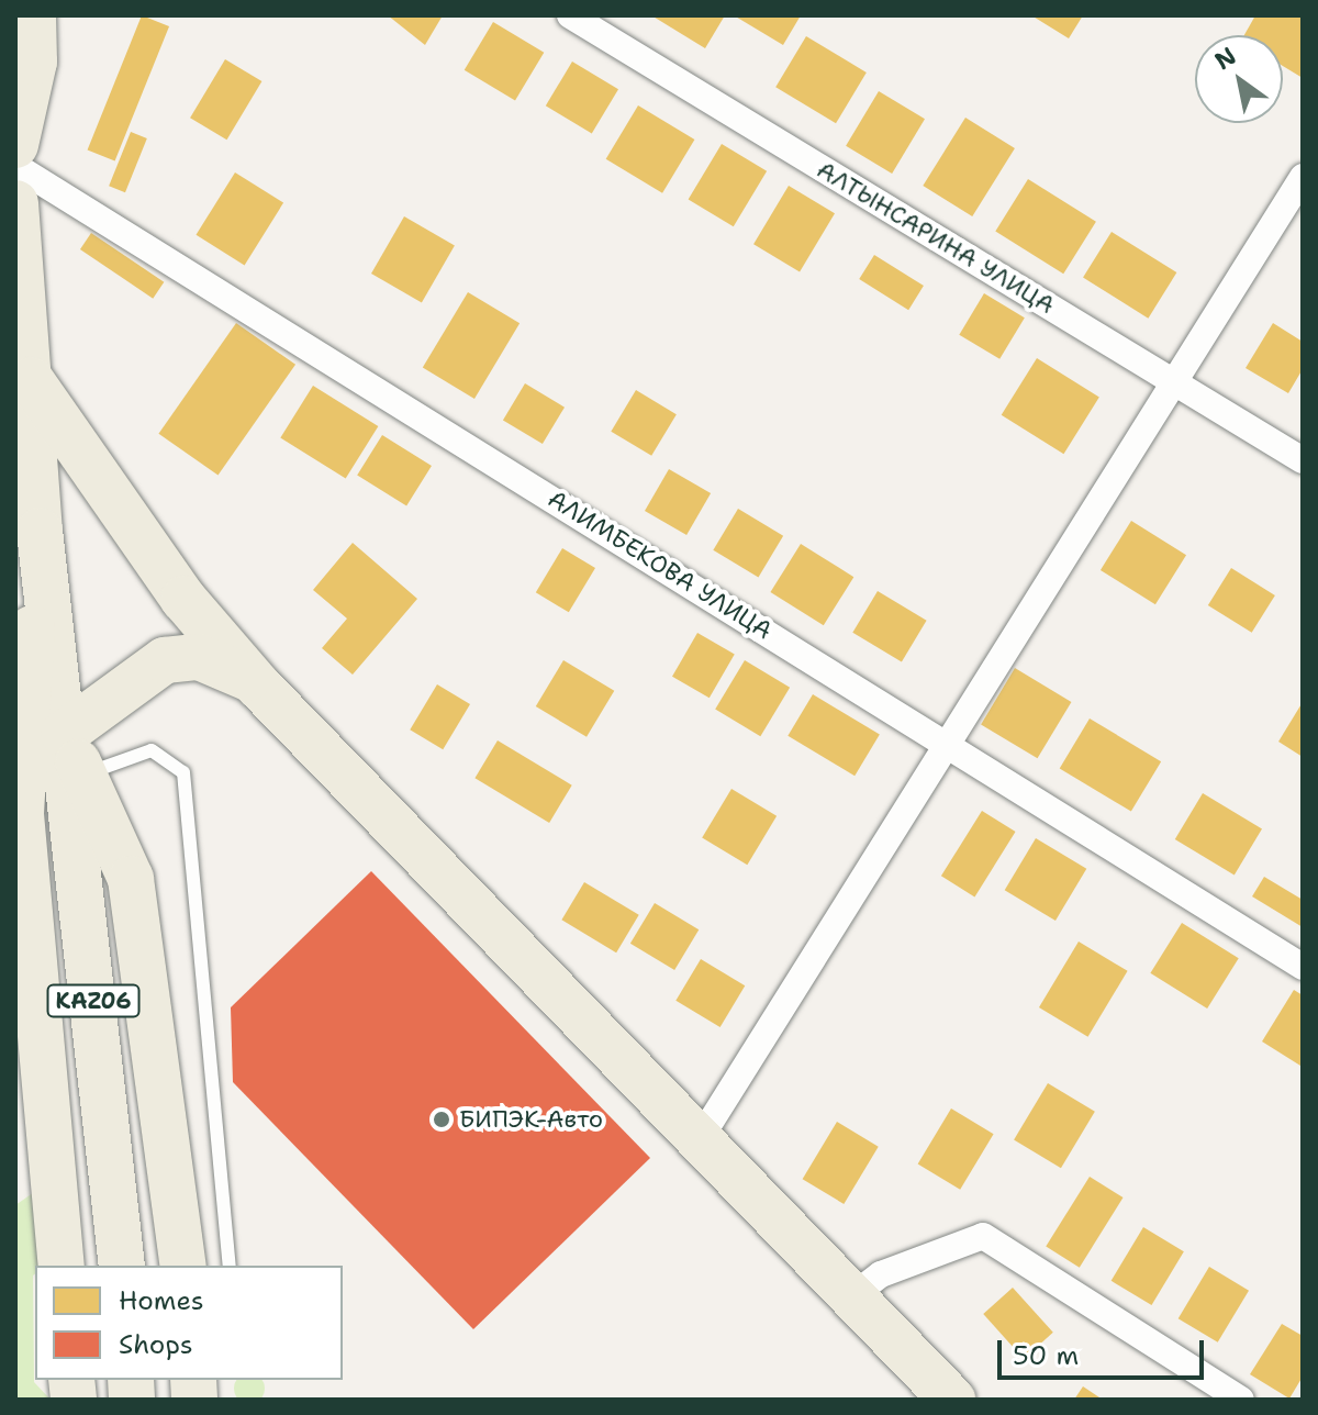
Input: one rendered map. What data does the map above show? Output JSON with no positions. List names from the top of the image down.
{
  "streets": {
    "highway": ["KАZ06"],
    "street": ["АЛТЫНСАРИНА УЛИЦА", "АЛИМБЕКОВА УЛИЦА"]
  },
  "places": ["БИПЭК-Авто"],
  "legend": ["Homes", "Shops"],
  "scale_bar": "50 m",
  "north": "top left"
}
